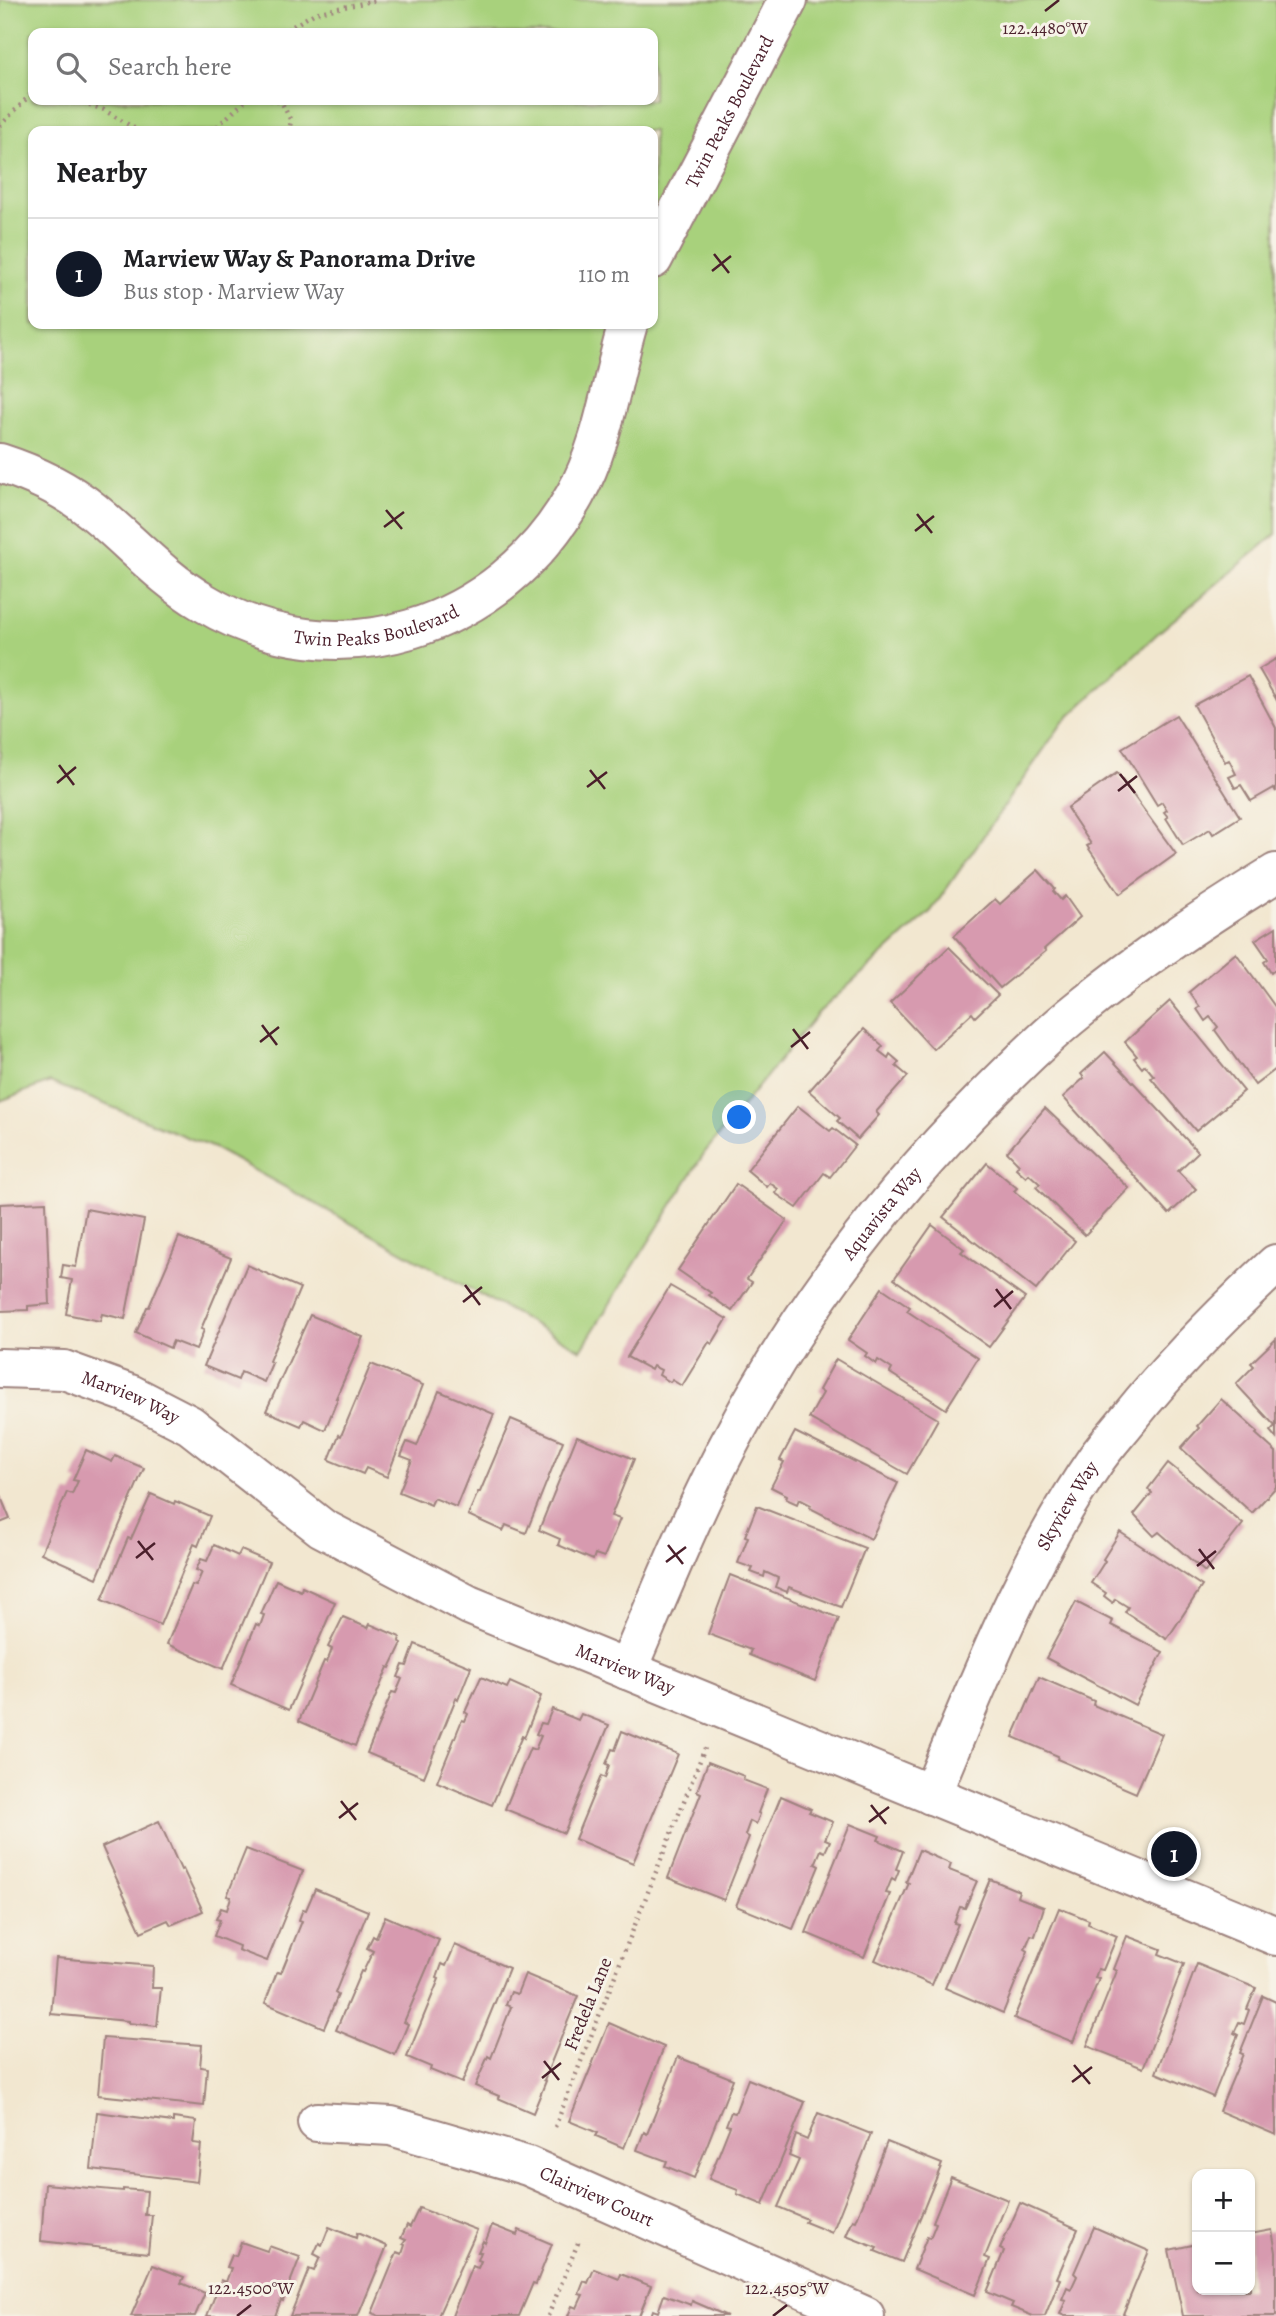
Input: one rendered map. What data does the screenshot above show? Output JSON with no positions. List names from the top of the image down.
{
  "streets": {
    "street": [
      "Twin Peaks Boulevard",
      "Aquavista Way",
      "Marview Way",
      "Skyview Way",
      "Clairview Court"
    ],
    "path": ["Fredela Lane"]
  },
  "crossings": [
    ["Aquavista Way", "Marview Way"],
    ["Marview Way", "Skyview Way"],
    ["Marview Way", "Fredela Lane"],
    ["Fredela Lane", "Clairview Court"]
  ],
  "page": {
    "search": "Search here",
    "heading": "Nearby",
    "list": [
      {
        "mark": "1",
        "name": "Marview Way & Panorama Drive",
        "note": "Bus stop · Marview Way",
        "value": "110 m"
      }
    ],
    "pins": "1",
    "map_buttons": ["+", "−"]
  },
  "coordinates": ["122.4480°W", "122.4500°W", "122.4505°W"]
}
